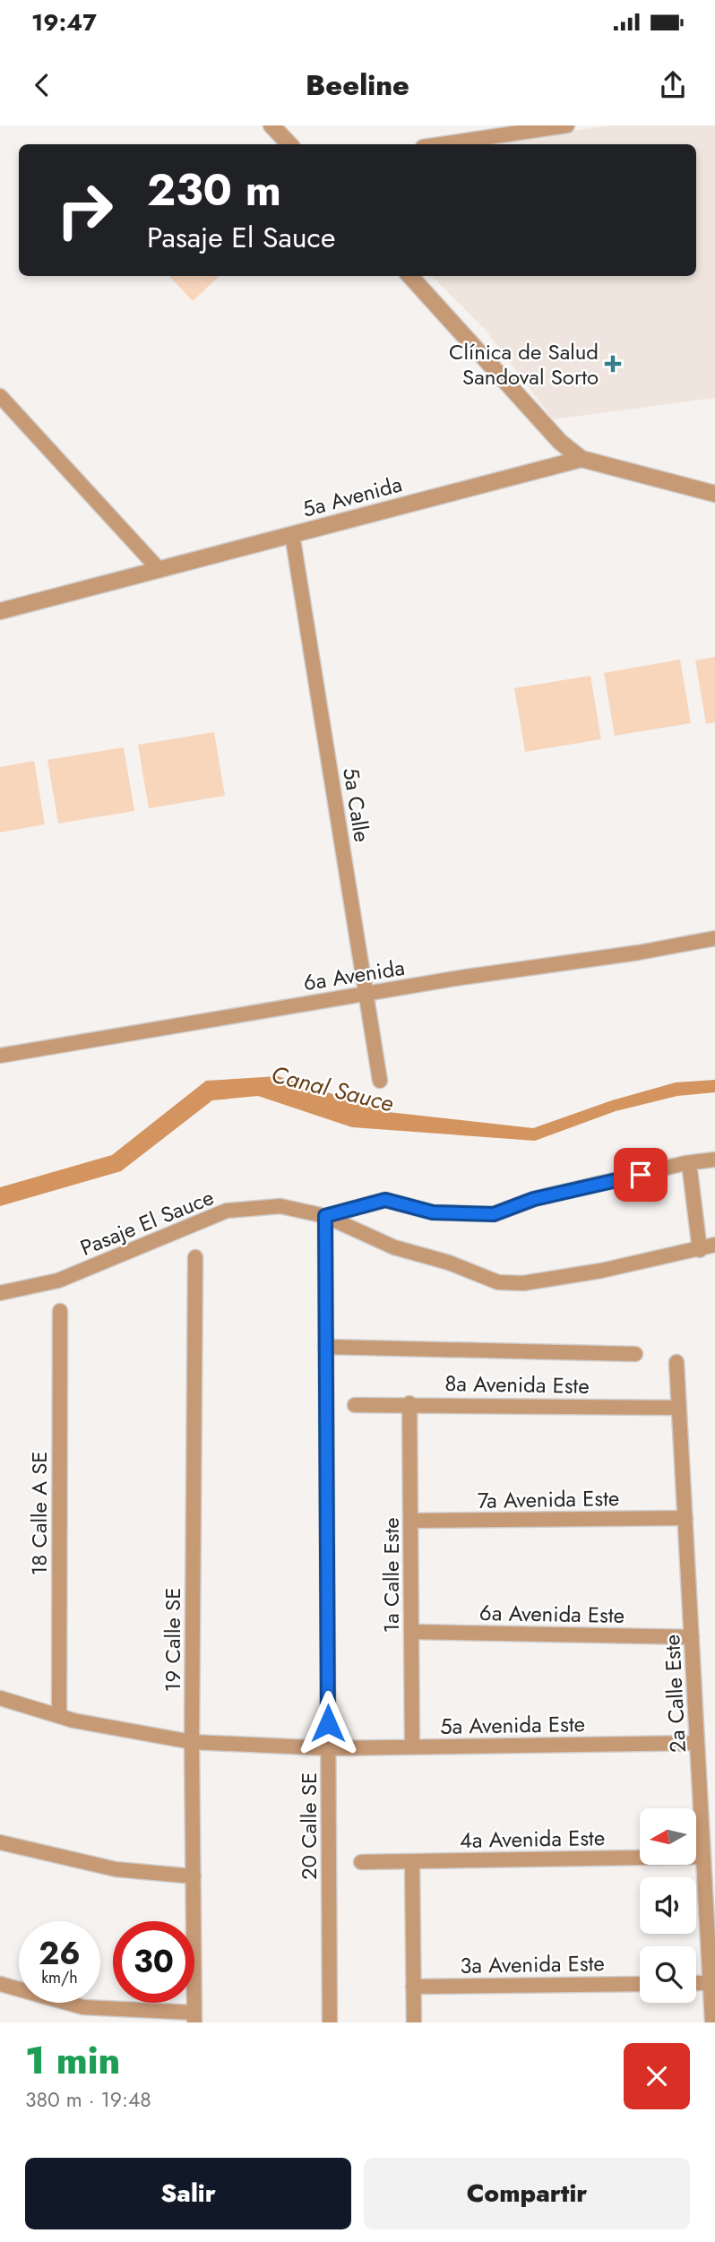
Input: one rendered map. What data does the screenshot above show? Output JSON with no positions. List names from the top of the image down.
{
  "streets": {
    "street": [
      "5a Avenida",
      "5a Calle",
      "6a Avenida",
      "Pasaje El Sauce",
      "8a Avenida Este",
      "7a Avenida Este",
      "18 Calle A SE",
      "1a Calle Este",
      "6a Avenida Este",
      "19 Calle SE",
      "2a Calle Este",
      "5a Avenida Este",
      "20 Calle SE",
      "4a Avenida Este",
      "3a Avenida Este"
    ]
  },
  "crossings": [
    ["5a Avenida", "5a Calle"],
    ["5a Calle", "6a Avenida"],
    ["Pasaje El Sauce", "20 Calle SE"],
    ["8a Avenida Este", "1a Calle Este"],
    ["8a Avenida Este", "2a Calle Este"],
    ["7a Avenida Este", "1a Calle Este"],
    ["7a Avenida Este", "2a Calle Este"],
    ["18 Calle A SE", "5a Avenida Este"],
    ["1a Calle Este", "6a Avenida Este"],
    ["1a Calle Este", "5a Avenida Este"],
    ["6a Avenida Este", "2a Calle Este"],
    ["19 Calle SE", "5a Avenida Este"],
    ["2a Calle Este", "5a Avenida Este"],
    ["2a Calle Este", "4a Avenida Este"],
    ["5a Avenida Este", "20 Calle SE"]
  ],
  "water": ["Canal Sauce"],
  "places": {
    "health": ["Clínica de Salud Sandoval Sorto"]
  },
  "north": "left",
  "page": {
    "status": "19:47",
    "header": "Beeline",
    "turn": ["230 m", "Pasaje El Sauce"],
    "speed": "26 km/h",
    "limit": "30",
    "heading": ["1 min", "380 m · 19:48"],
    "buttons": ["Salir", "Compartir"]
  }
}
